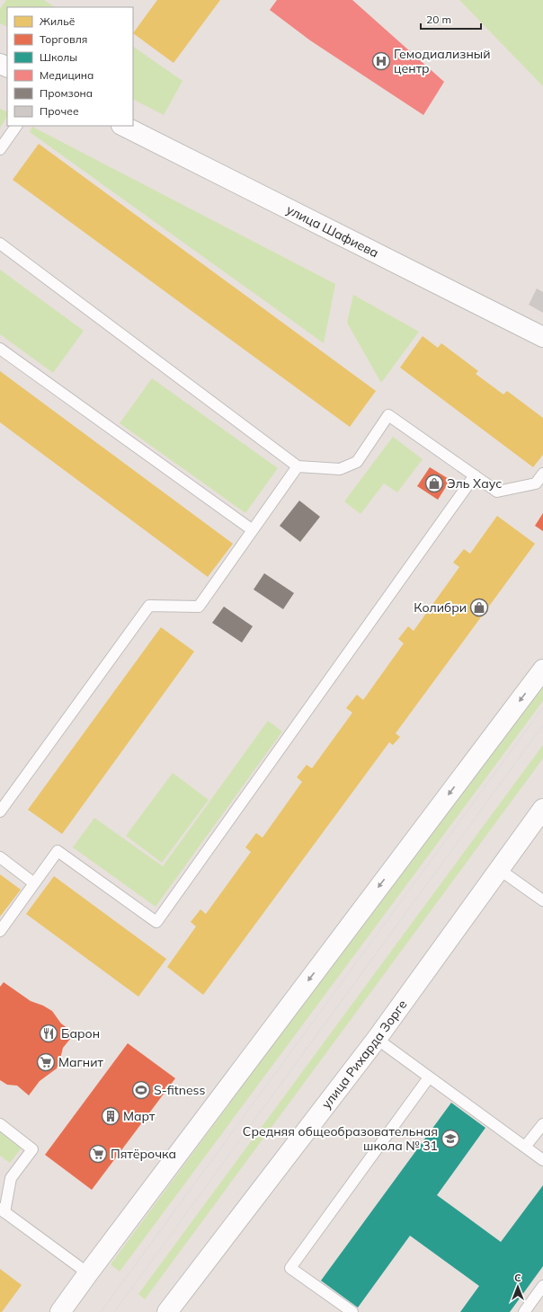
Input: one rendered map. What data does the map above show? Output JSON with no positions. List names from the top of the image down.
{
  "streets": {
    "street": ["улица Шафиева", "улица Рихарда Зорге"]
  },
  "places": {
    "hospital": ["Гемодиализный центр"],
    "shop": ["Эль Хаус", "Колибри"],
    "restaurant": ["Барон"],
    "supermarket": ["Магнит", "Пятёрочка"],
    "sports": ["S-fitness"],
    "building": ["Март"],
    "school or university": ["Средняя общеобразовательная школа № 31"]
  },
  "legend": [
    "Жильё",
    "Торговля",
    "Школы",
    "Медицина",
    "Промзона",
    "Прочее"
  ],
  "scale_bar": "20 m",
  "north": "top"
}
